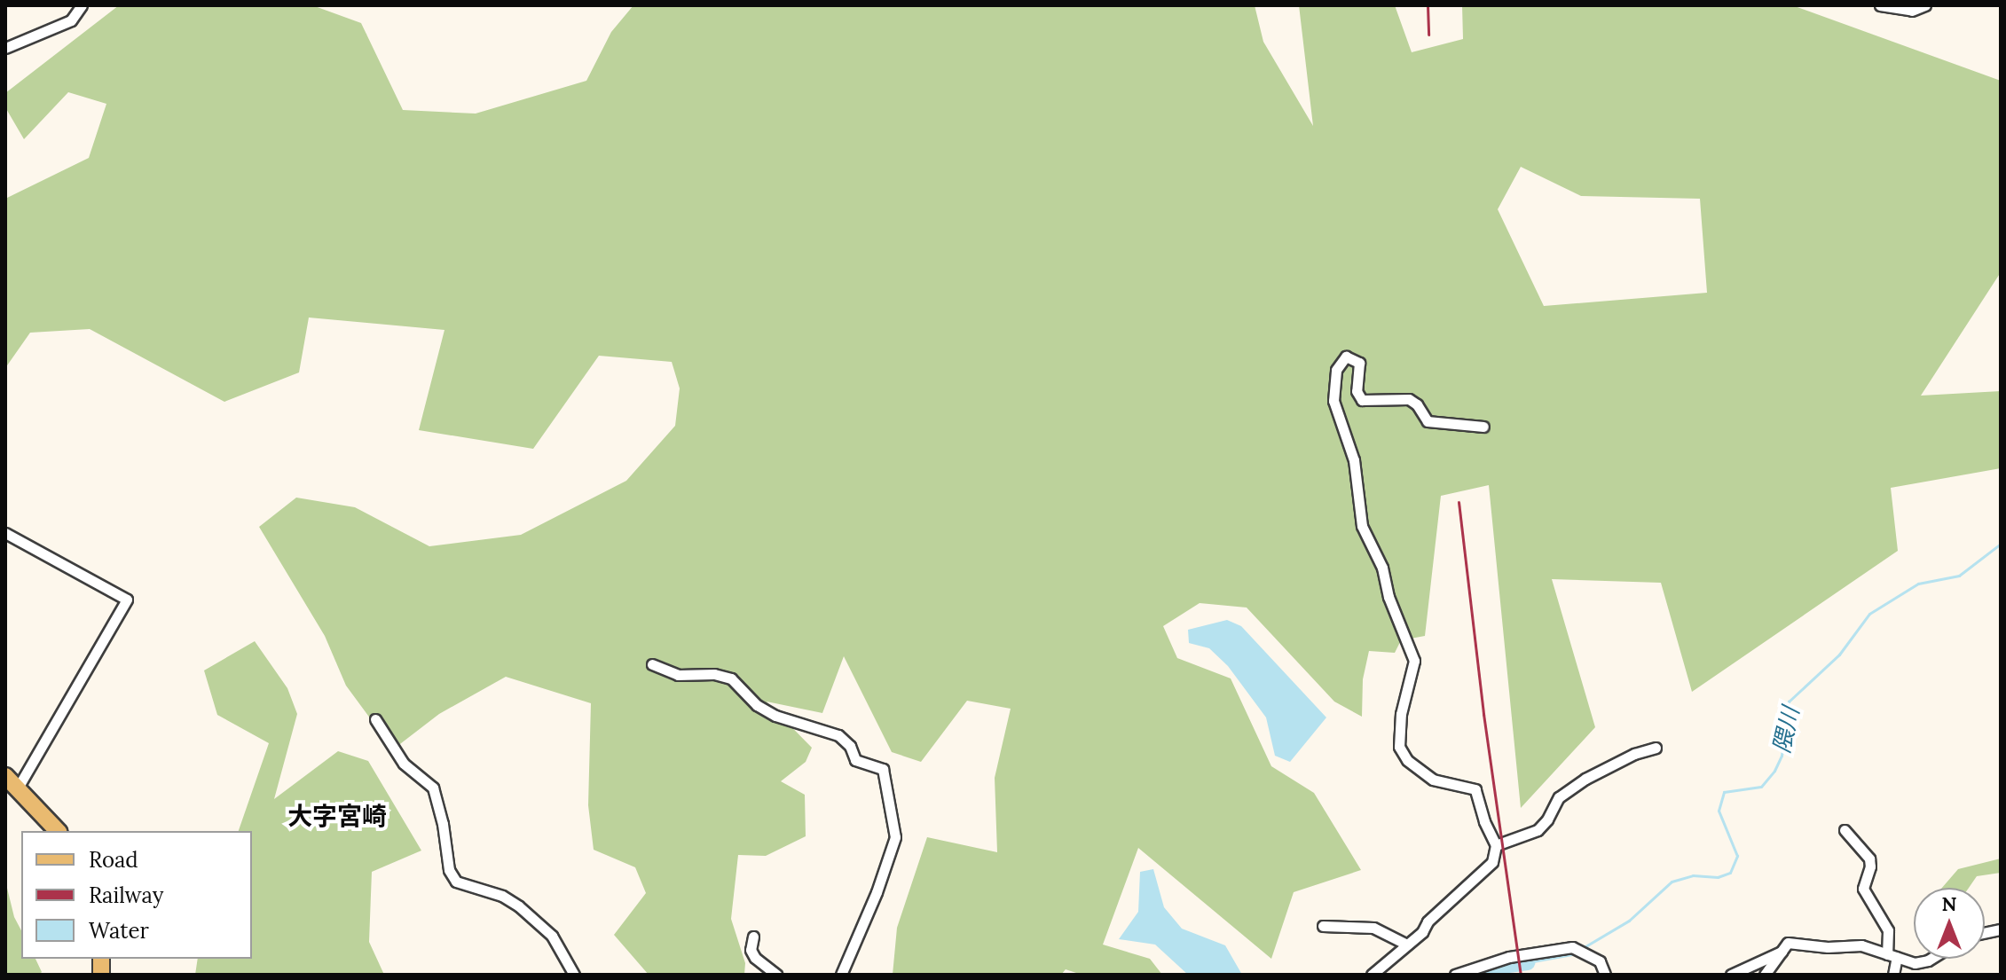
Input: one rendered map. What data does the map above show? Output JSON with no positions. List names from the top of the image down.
{
  "districts": ["大字宮崎"],
  "water": ["隈川"],
  "legend": ["Road", "Railway", "Water"],
  "north": "top"
}
